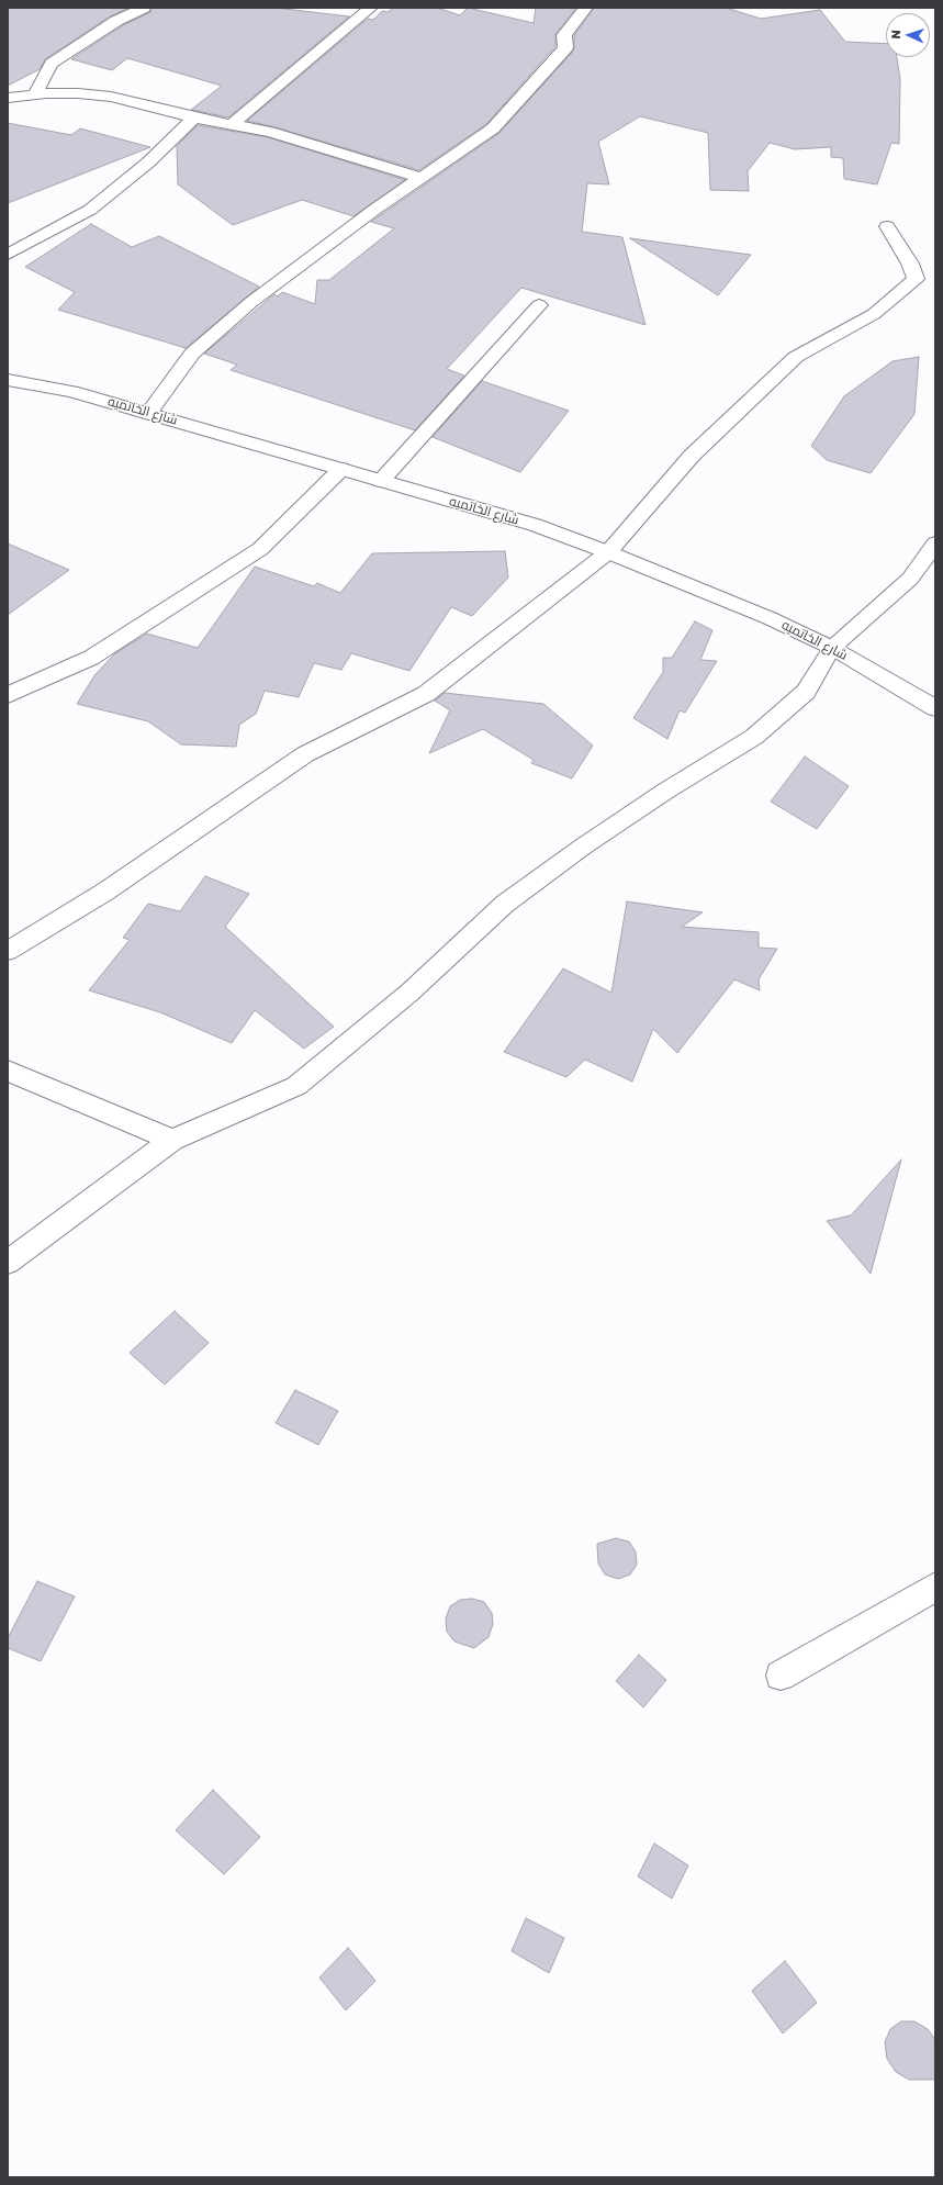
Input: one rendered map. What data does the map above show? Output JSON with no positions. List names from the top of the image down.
{
  "streets": {
    "street": ["شارع الخاتميه"]
  },
  "north": "left"
}
